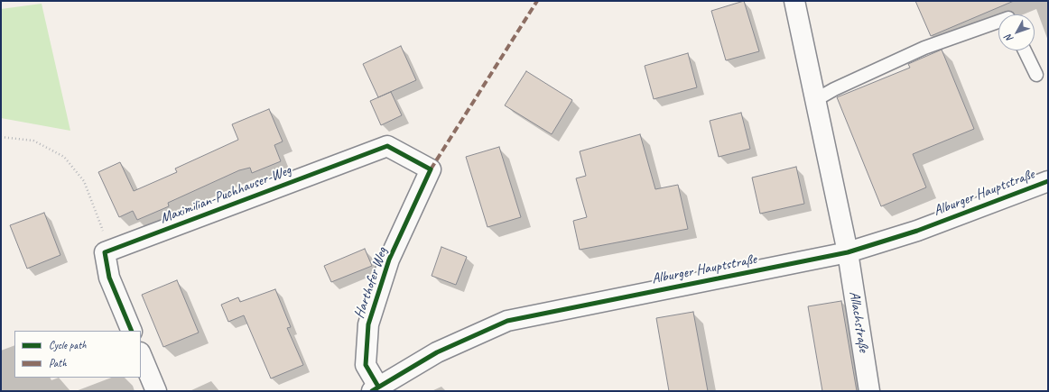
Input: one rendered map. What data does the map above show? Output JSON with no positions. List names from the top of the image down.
{
  "streets": {
    "street": [
      "Alburger Hauptstraße",
      "Maximilian-Puchhauser-Weg",
      "Harthofer Weg",
      "Allachstraße"
    ]
  },
  "crossings": [
    ["Alburger Hauptstraße", "Harthofer Weg"],
    ["Alburger Hauptstraße", "Allachstraße"],
    ["Maximilian-Puchhauser-Weg", "Harthofer Weg"]
  ],
  "legend": ["Cycle path", "Path"],
  "north": "bottom left"
}
